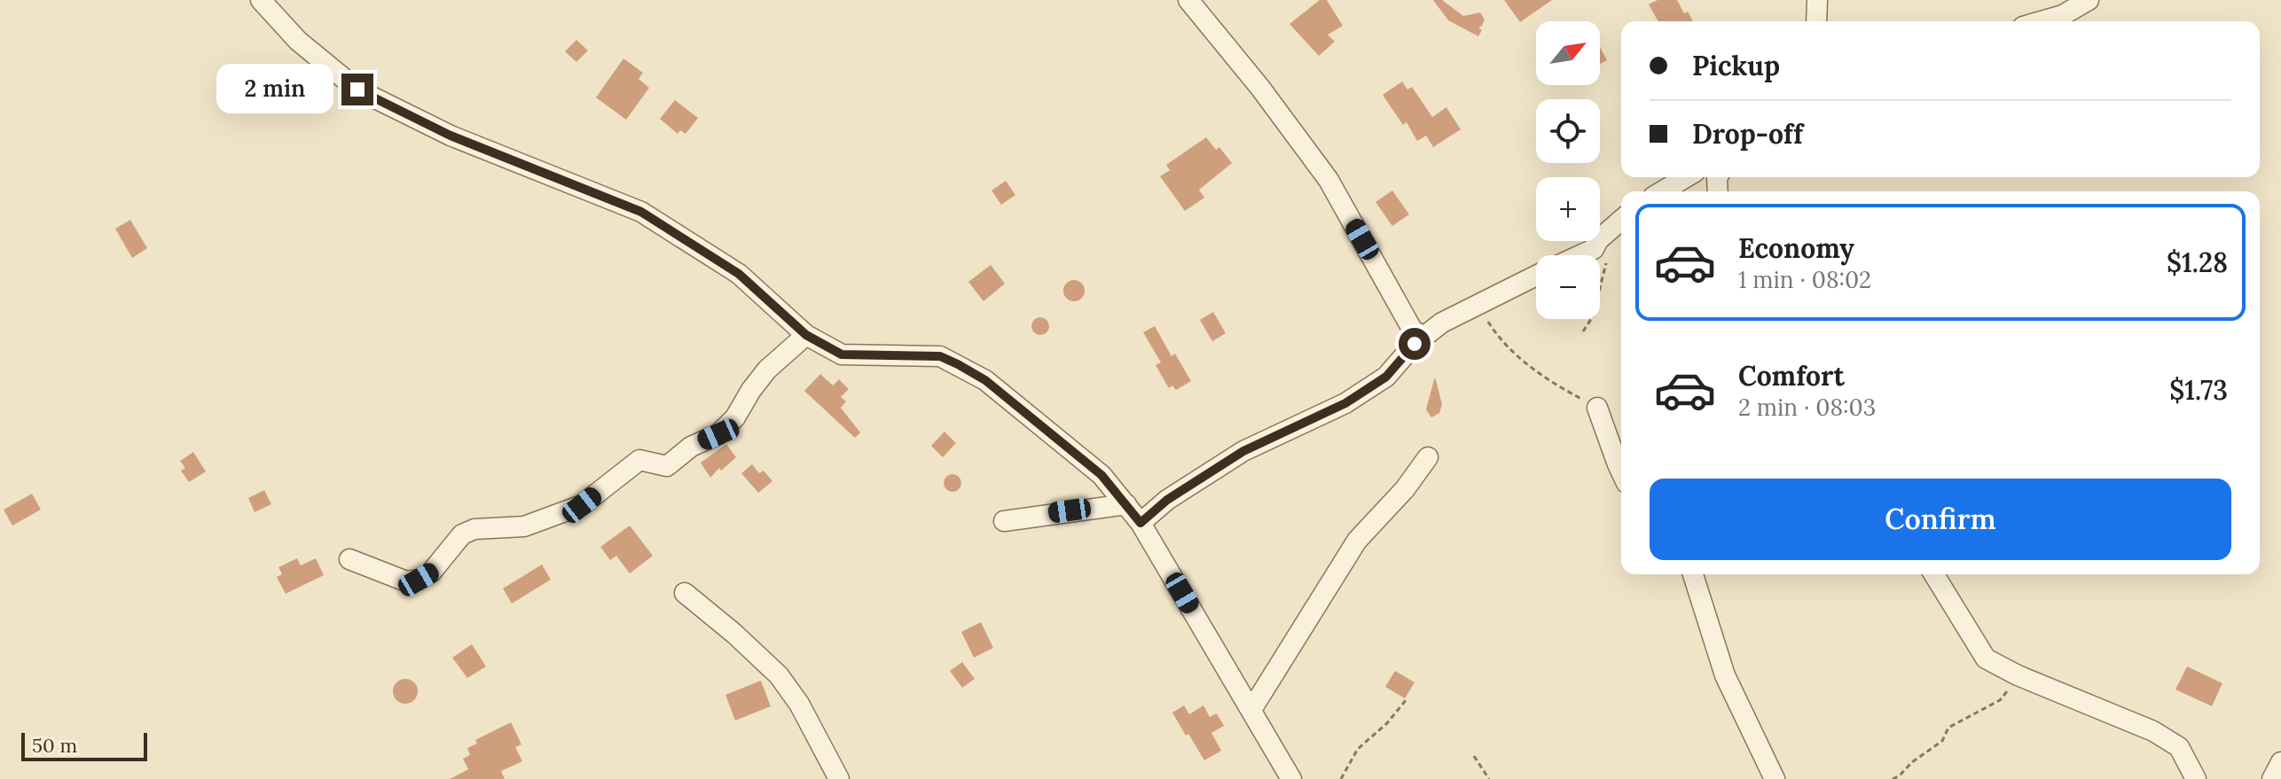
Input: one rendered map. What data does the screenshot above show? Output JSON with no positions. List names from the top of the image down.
{
  "scale_bar": "50 m",
  "north": "top right",
  "page": {
    "map_buttons": ["+", "−"],
    "banner": ["Pickup", "Drop-off"],
    "bubble": "2 min",
    "list": [
      {
        "name": "Economy",
        "note": "1 min · 08:02",
        "value": "$1.28"
      },
      {
        "name": "Comfort",
        "note": "2 min · 08:03",
        "value": "$1.73"
      }
    ],
    "buttons": "Confirm",
    "scale": "50 m"
  }
}
